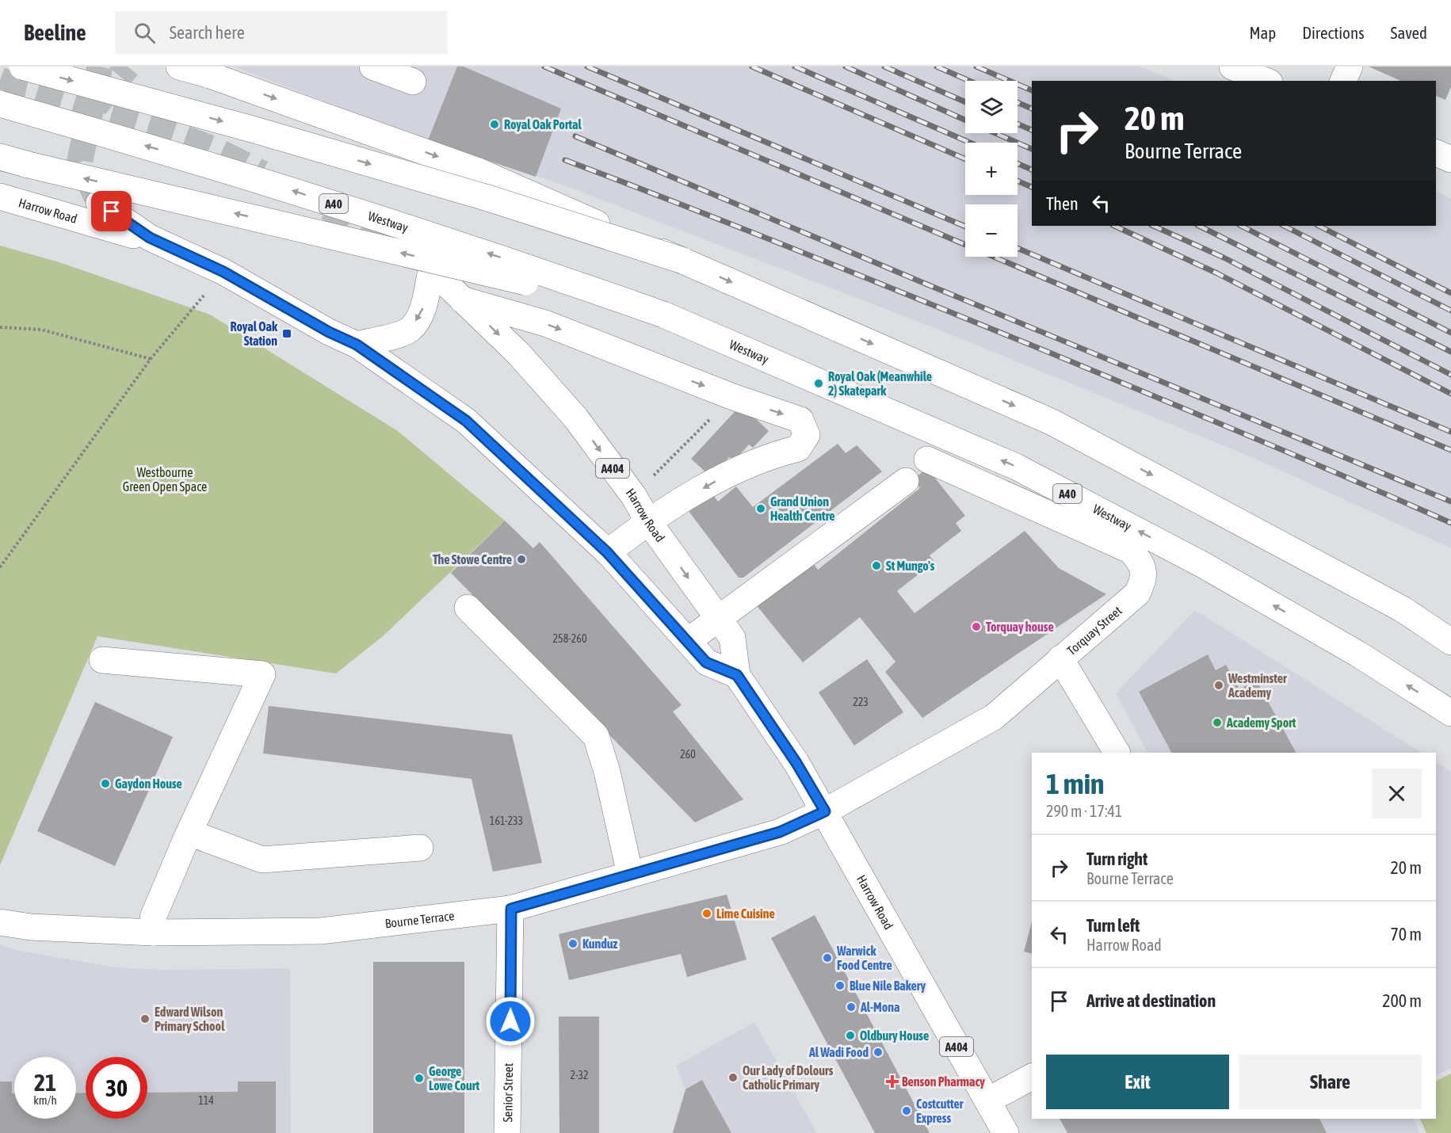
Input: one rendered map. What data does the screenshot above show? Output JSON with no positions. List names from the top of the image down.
{
  "streets": {
    "main road": [
      "A40",
      "Harrow Road",
      "Westway",
      "A404",
      "Torquay Street",
      "Bourne Terrace",
      "Senior Street"
    ]
  },
  "crossings": [
    ["A40", "Westway"],
    ["Harrow Road", "Torquay Street"],
    ["Harrow Road", "Bourne Terrace"],
    ["Torquay Street", "Bourne Terrace"],
    ["Bourne Terrace", "Senior Street"]
  ],
  "parks": ["Westbourne Green Open Space"],
  "places": {
    "other": [
      "Royal Oak Portal",
      "Royal Oak (Meanwhile 2) Skatepark",
      "Grand Union Health Centre",
      "The Stowe Centre",
      "St Mungo's",
      "Torquay house",
      "Westminster Academy",
      "Academy Sport",
      "Gaydon House",
      "Lime Cuisine",
      "Kunduz",
      "Warwick Food Centre",
      "Blue Nile Bakery",
      "Al-Mona",
      "Edward Wilson Primary School",
      "Oldbury House",
      "Al Wadi Food",
      "Our Lady of Dolours Catholic Primary",
      "George Lowe Court",
      "Costcutter Express"
    ],
    "transit": ["Royal Oak Station"],
    "health": ["Benson Pharmacy"]
  },
  "house_numbers": [
    "258-260",
    "223",
    "260",
    "161-233",
    "2-32",
    "114"
  ],
  "page": {
    "header": "Beeline",
    "search": "Search here",
    "nav": ["Map", "Directions", "Saved"],
    "map_buttons": ["+", "−"],
    "turn": ["20 m", "Bourne Terrace"],
    "then": "Then",
    "heading": ["1 min", "290 m · 17:41"],
    "list": [
      {
        "name": "Turn right",
        "note": "Bourne Terrace",
        "value": "20 m"
      },
      {
        "name": "Turn left",
        "note": "Harrow Road",
        "value": "70 m"
      },
      {
        "name": "Arrive at destination",
        "value": "200 m"
      }
    ],
    "buttons": ["Exit", "Share"],
    "speed": "21 km/h",
    "limit": "30"
  }
}
